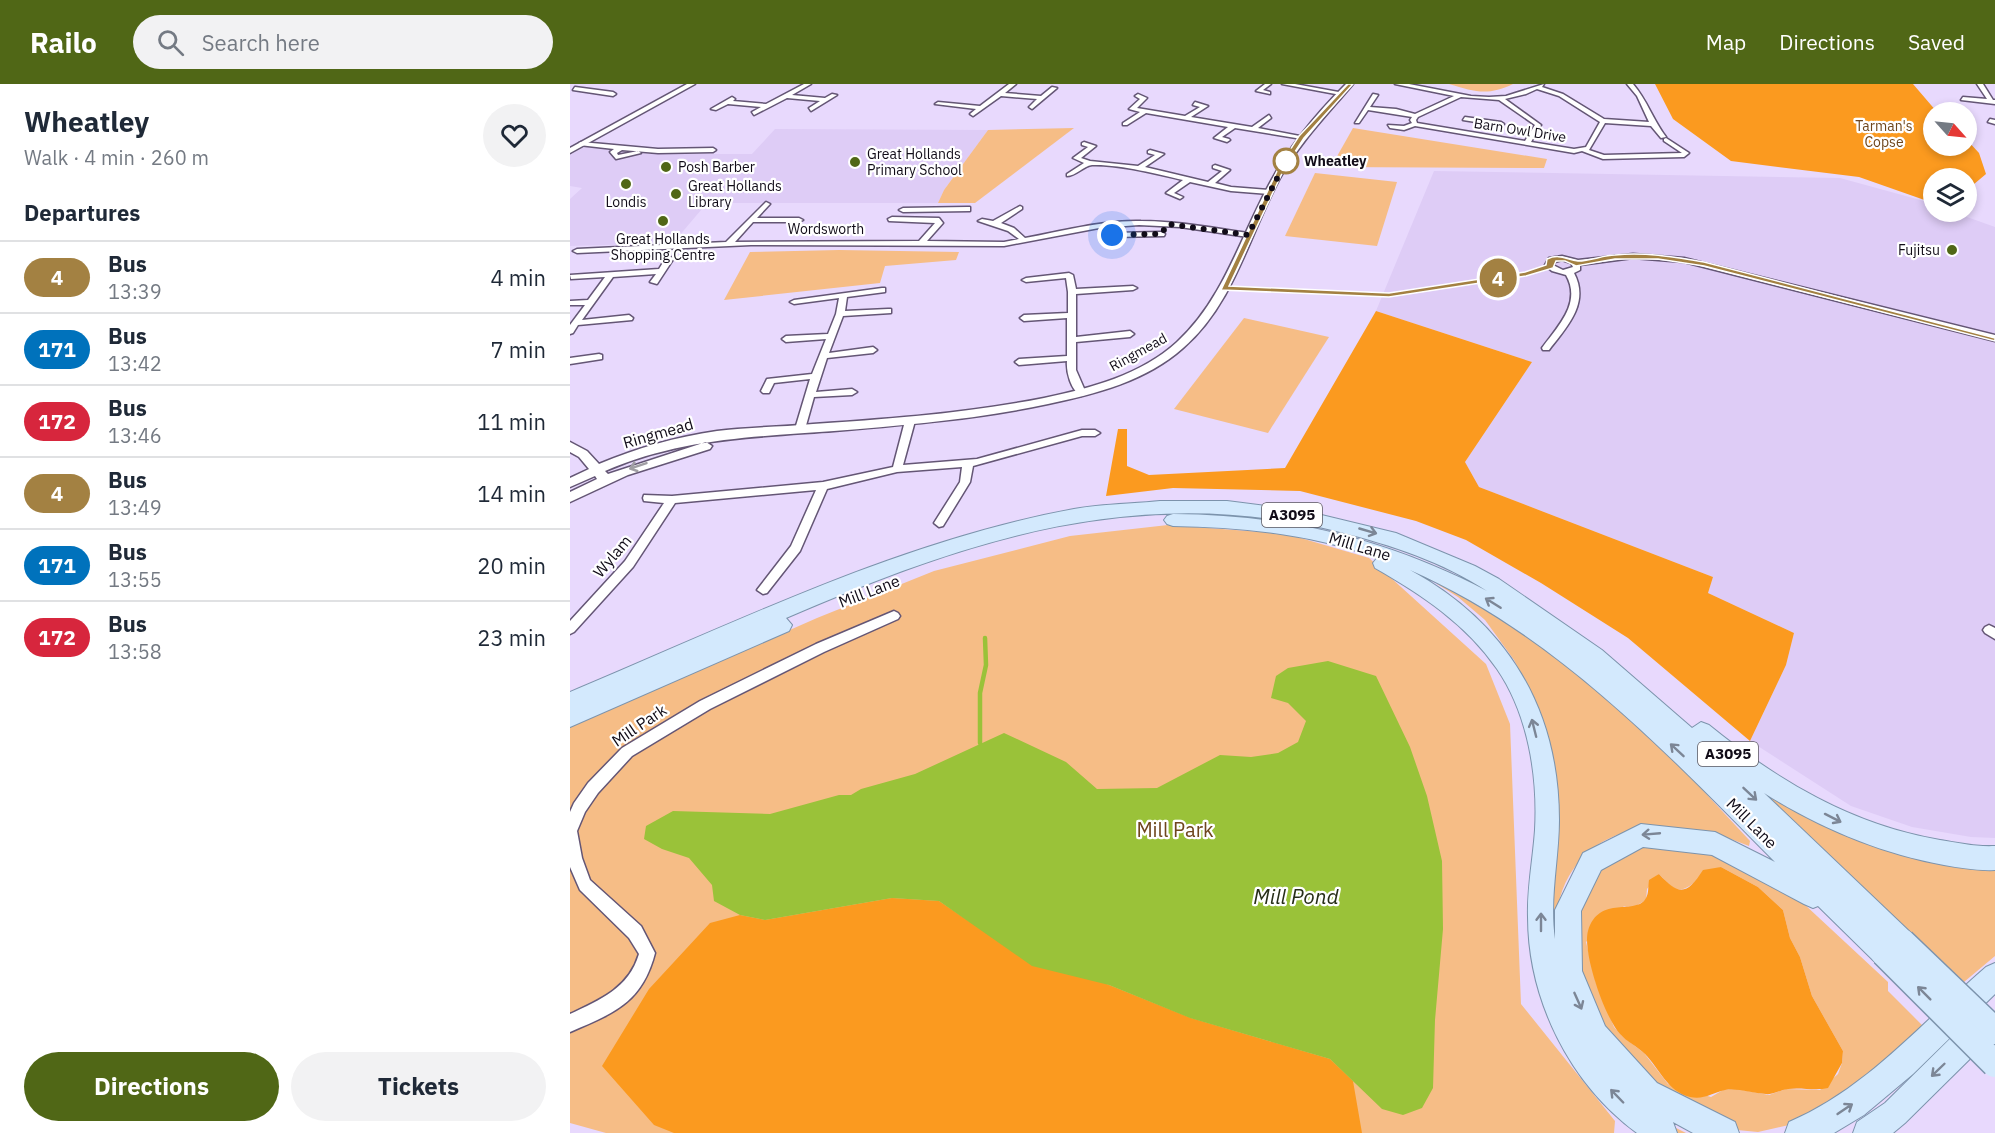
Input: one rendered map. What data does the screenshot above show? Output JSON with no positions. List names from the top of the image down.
{
  "streets": {
    "main road": ["A3095", "Mill Lane"],
    "street": [
      "Barn Owl Drive",
      "Wordsworth",
      "Ringmead",
      "Wylam",
      "Mill Park"
    ]
  },
  "crossings": [
    ["Wordsworth", "Ringmead"],
    ["A3095", "Mill Lane"]
  ],
  "water": ["Mill Pond"],
  "parks": ["Tarman's Copse", "Mill Park"],
  "places": [
    "Wheatley",
    "Great Hollands Primary School",
    "Posh Barber",
    "Londis",
    "Great Hollands Library",
    "Great Hollands Shopping Centre",
    "Fujitsu"
  ],
  "lines": ["bus line 4"],
  "north": "bottom right",
  "page": {
    "header": "Railo",
    "search": "Search here",
    "nav": ["Map", "Directions", "Saved"],
    "heading": [
      ["Wheatley", "Walk · 4 min · 260 m"],
      "Departures"
    ],
    "on_map": "4",
    "list": [
      {
        "mark": "4",
        "name": "Bus",
        "note": "13:39",
        "value": "4 min"
      },
      {
        "mark": "171",
        "name": "Bus",
        "note": "13:42",
        "value": "7 min"
      },
      {
        "mark": "172",
        "name": "Bus",
        "note": "13:46",
        "value": "11 min"
      },
      {
        "mark": "4",
        "name": "Bus",
        "note": "13:49",
        "value": "14 min"
      },
      {
        "mark": "171",
        "name": "Bus",
        "note": "13:55",
        "value": "20 min"
      },
      {
        "mark": "172",
        "name": "Bus",
        "note": "13:58",
        "value": "23 min"
      }
    ],
    "buttons": ["Directions", "Tickets"]
  }
}
